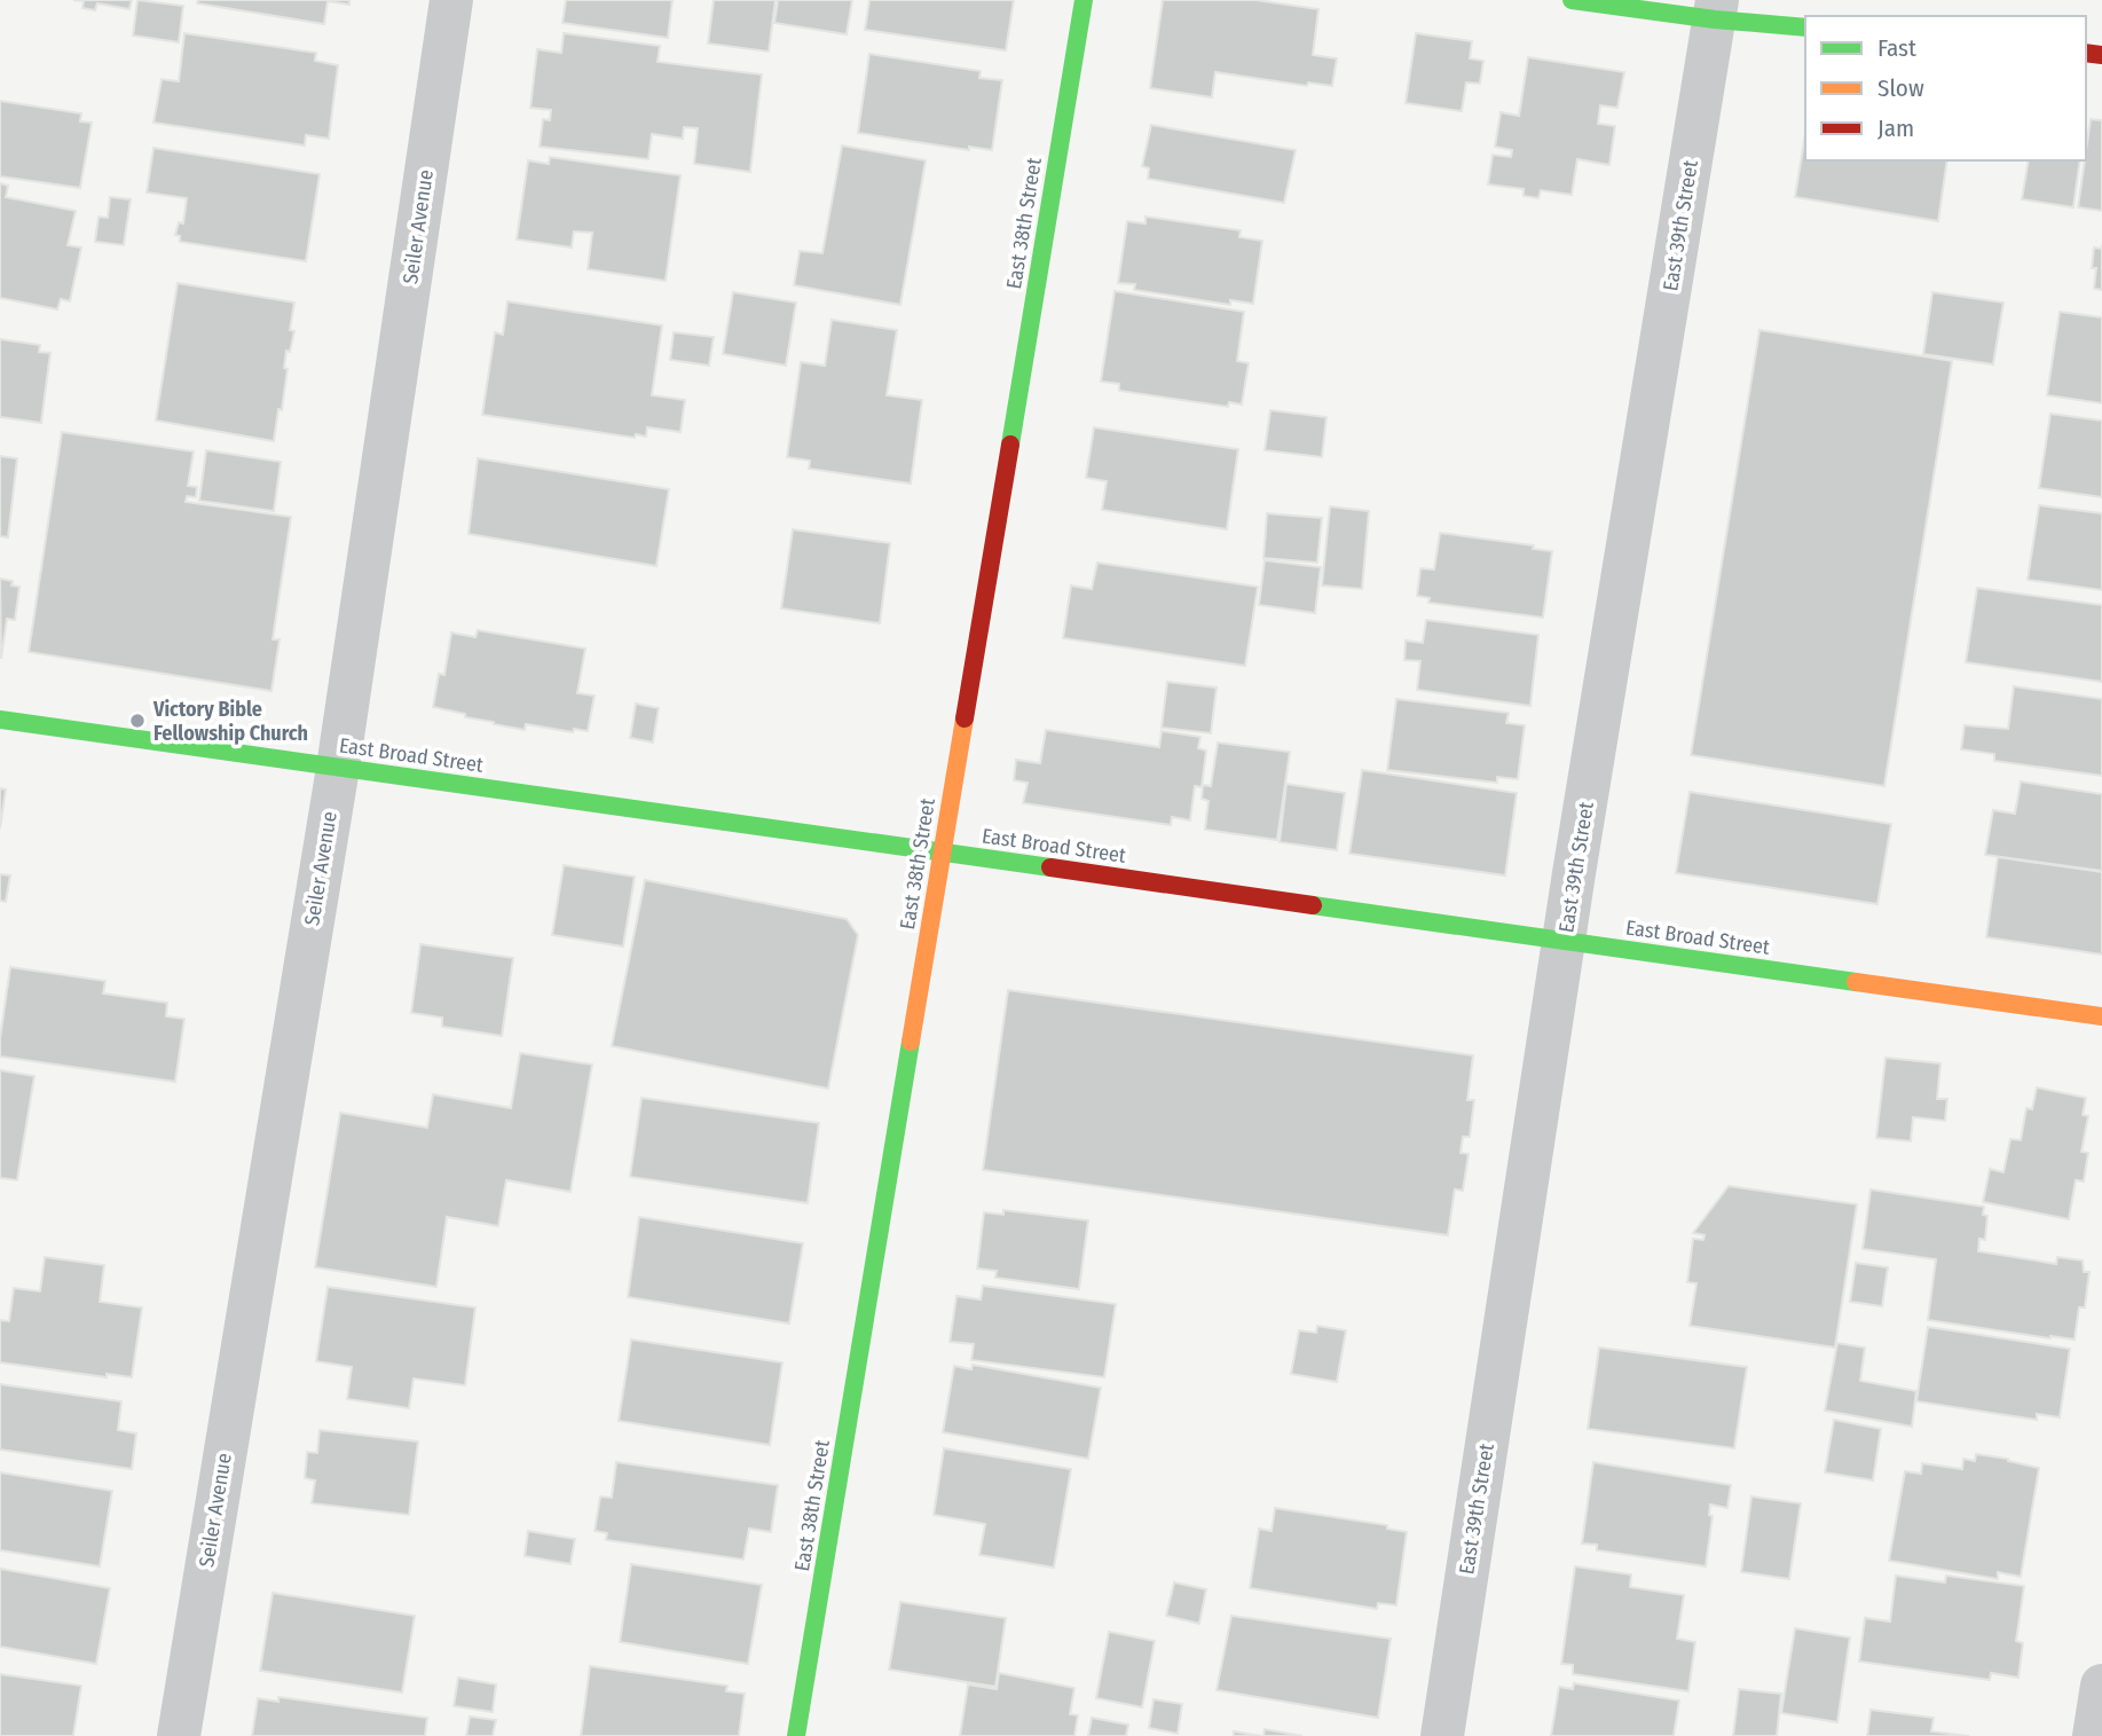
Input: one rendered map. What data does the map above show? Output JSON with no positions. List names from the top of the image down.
{
  "streets": {
    "main road": ["East 38th Street", "East Broad Street"],
    "street": ["East 39th Street", "Seiler Avenue"]
  },
  "crossings": [
    ["East 38th Street", "East Broad Street"],
    ["East 39th Street", "East Broad Street"],
    ["Seiler Avenue", "East Broad Street"]
  ],
  "places": ["Victory Bible Fellowship Church"],
  "legend": ["Fast", "Slow", "Jam"]
}
